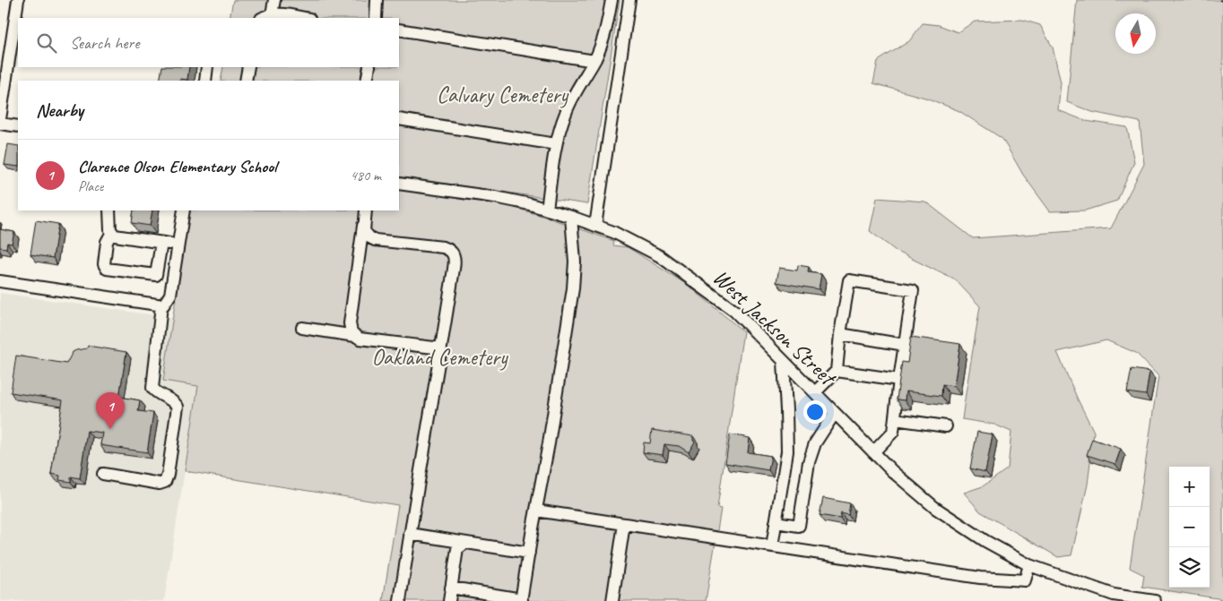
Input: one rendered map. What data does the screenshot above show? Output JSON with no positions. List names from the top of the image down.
{
  "streets": {
    "street": ["West Jackson Street"]
  },
  "parks": ["Calvary Cemetery", "Oakland Cemetery"],
  "north": "bottom",
  "page": {
    "search": "Search here",
    "heading": "Nearby",
    "list": [
      {
        "mark": "1",
        "name": "Clarence Olson Elementary School",
        "note": "Place",
        "value": "480 m"
      }
    ],
    "pins": "1",
    "map_buttons": ["+", "−"]
  }
}
